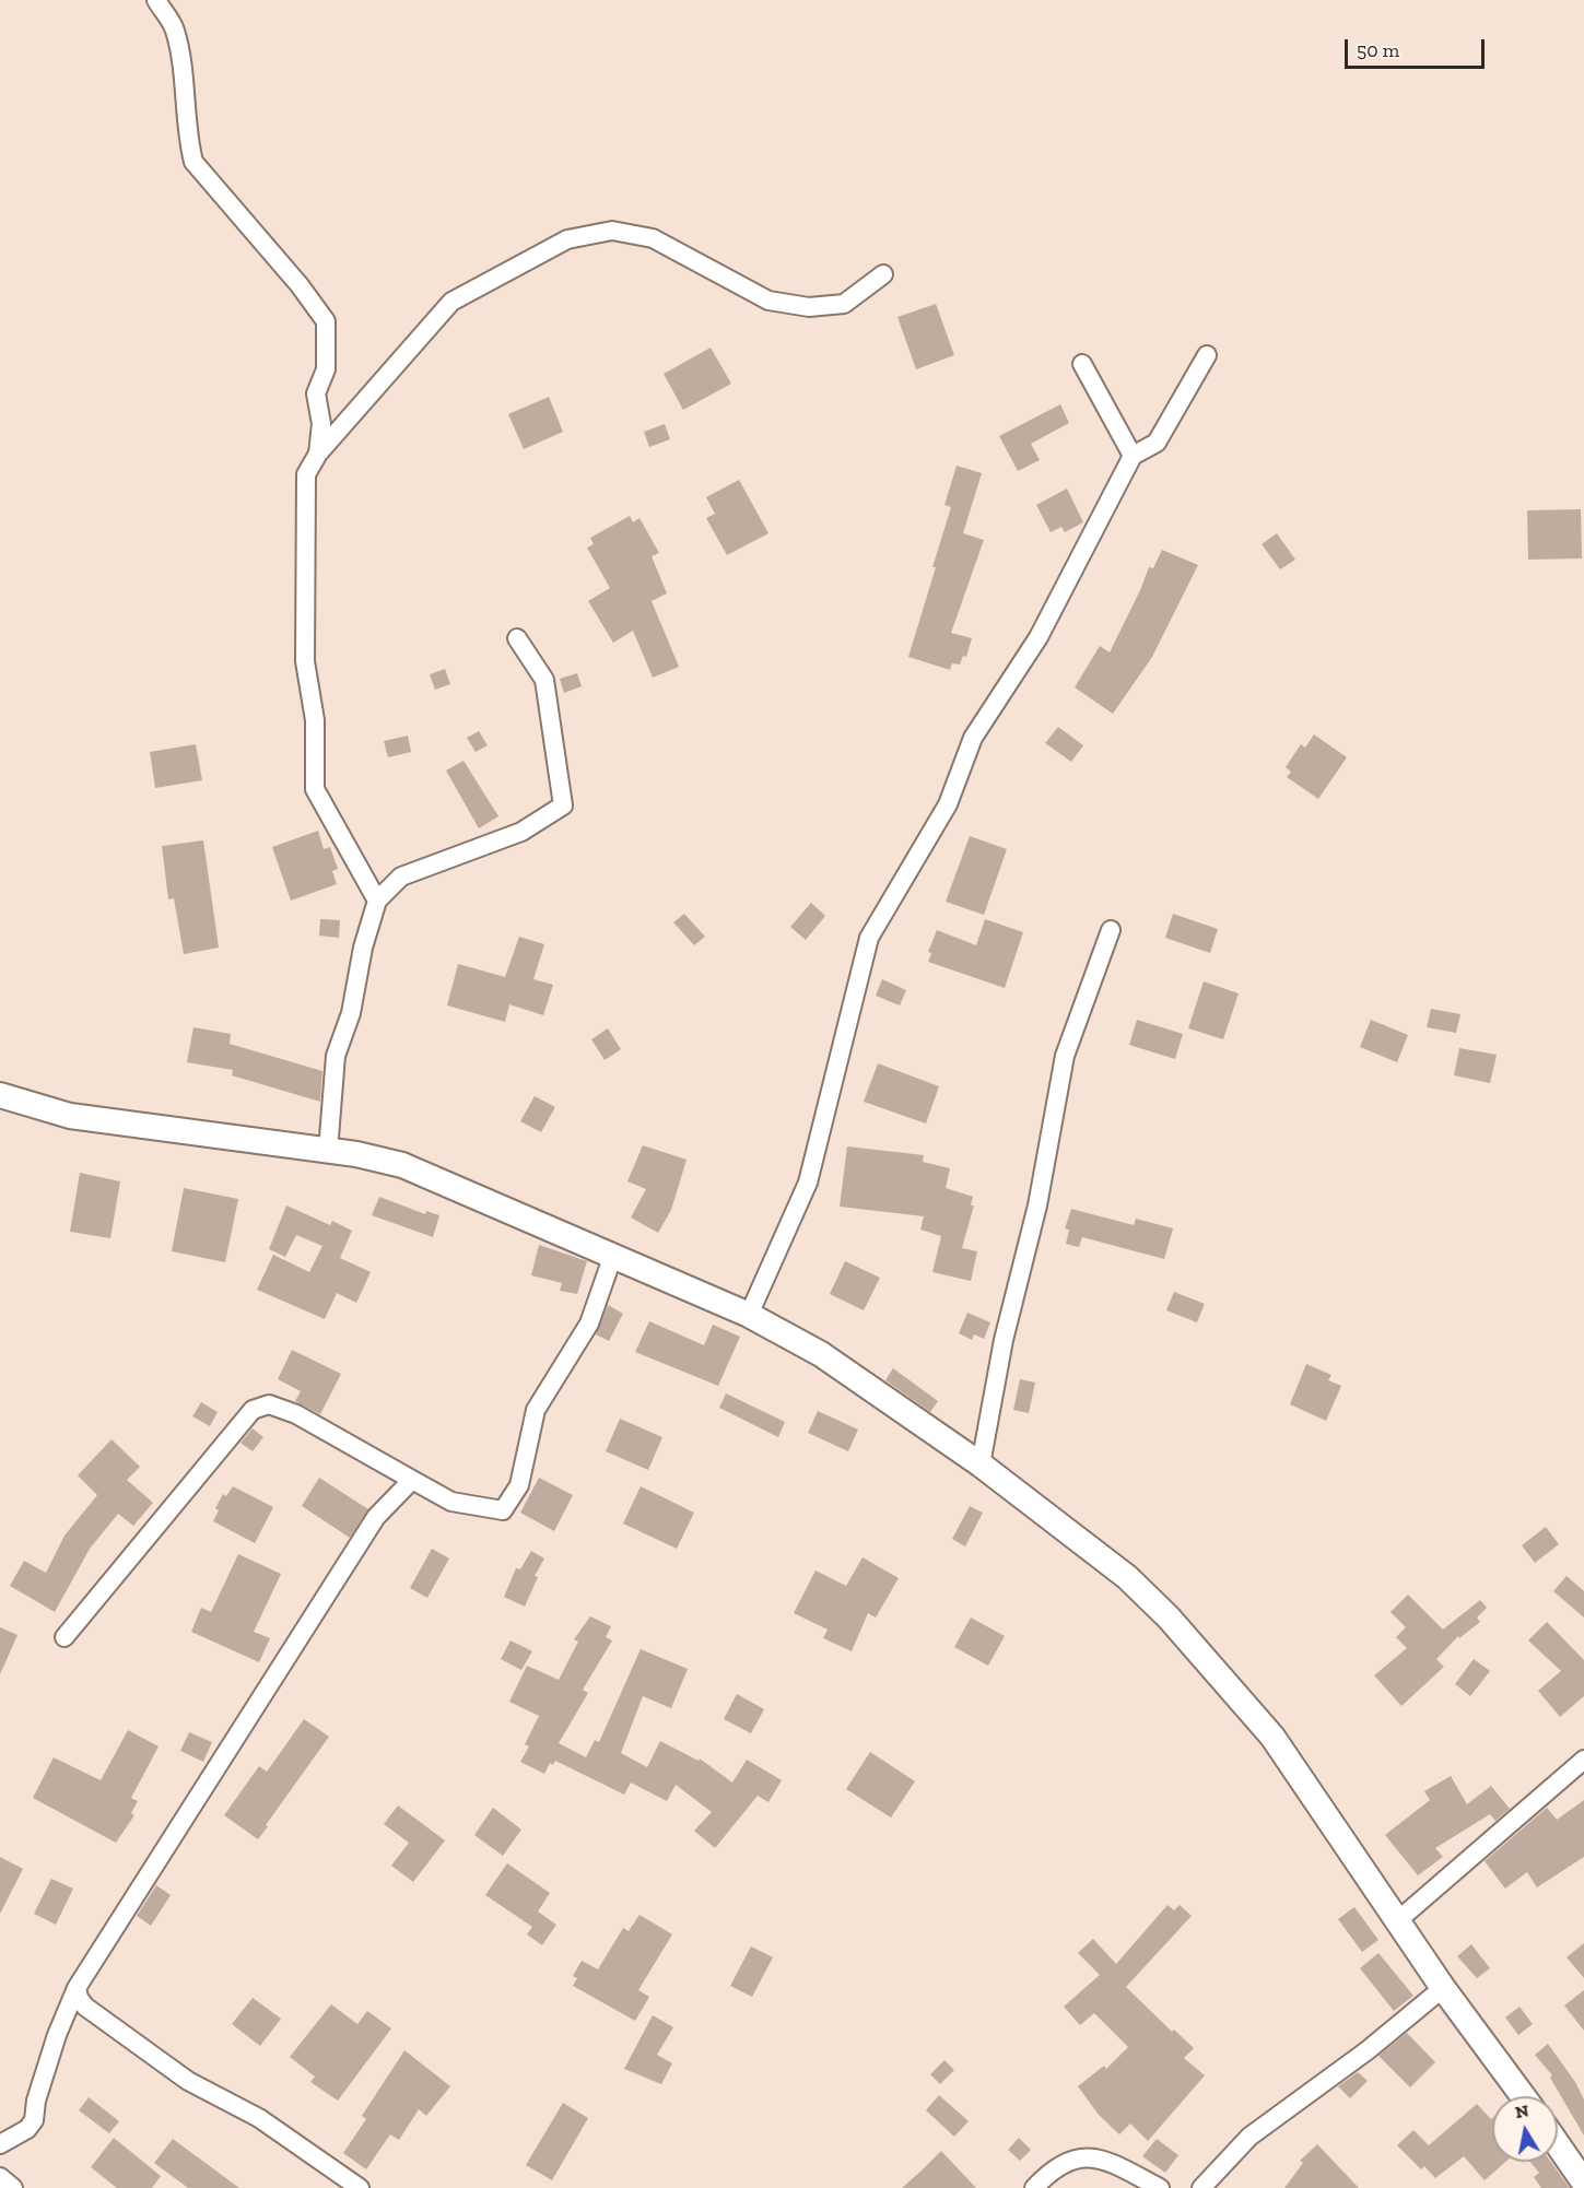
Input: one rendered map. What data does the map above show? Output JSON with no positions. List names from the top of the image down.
{
  "scale_bar": "50 m",
  "north": "top"
}
